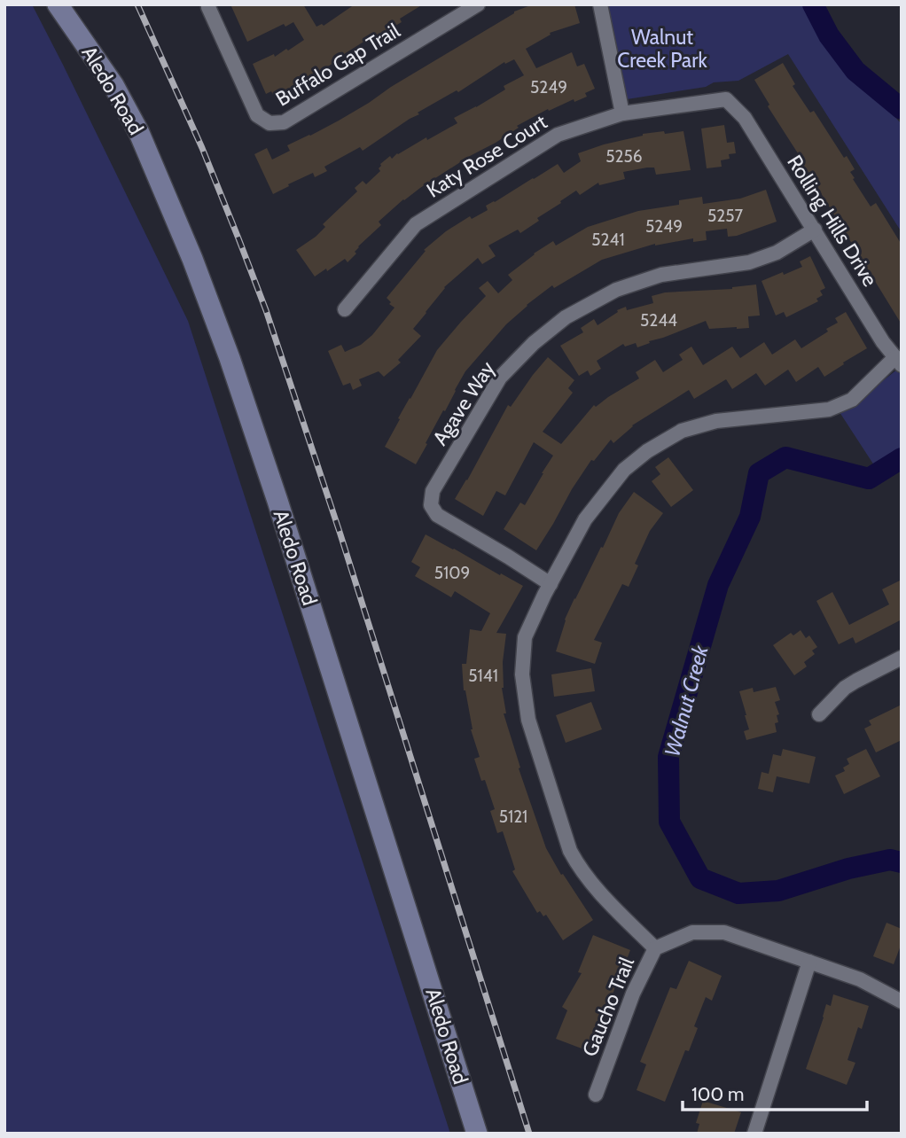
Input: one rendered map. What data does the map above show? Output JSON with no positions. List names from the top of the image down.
{
  "streets": {
    "street": [
      "Buffalo Gap Trail",
      "Aledo Road",
      "Katy Rose Court",
      "Rolling Hills Drive",
      "Agave Way",
      "Gaucho Trail"
    ]
  },
  "crossings": [
    ["Katy Rose Court", "Rolling Hills Drive"],
    ["Rolling Hills Drive", "Agave Way"]
  ],
  "water": ["Walnut Creek"],
  "parks": ["Walnut Creek Park"],
  "house_numbers": [
    "5249",
    "5256",
    "5257",
    "5249",
    "5241",
    "5244",
    "5109",
    "5141",
    "5121"
  ],
  "scale_bar": "100 m"
}
